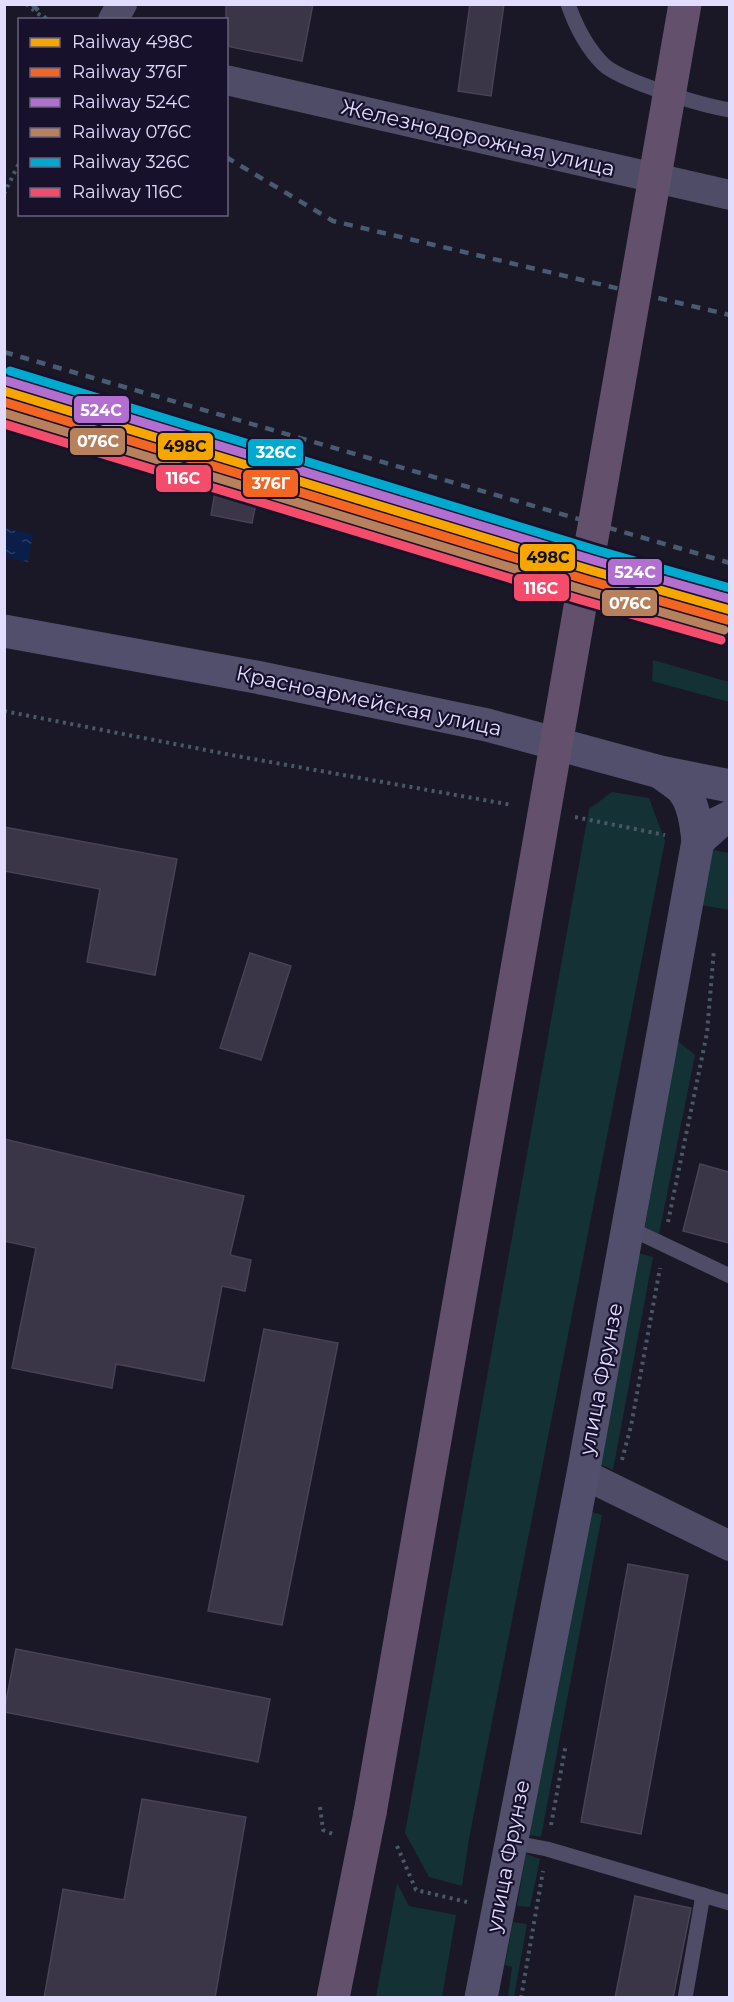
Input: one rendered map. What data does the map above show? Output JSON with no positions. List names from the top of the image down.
{
  "streets": {
    "main road": ["Красноармейская улица", "улица Фрунзе"],
    "street": ["Железнодорожная улица"]
  },
  "crossings": [
    ["Красноармейская улица", "улица Фрунзе"]
  ],
  "lines": [
    "rail line 326С",
    "rail line 524С",
    "rail line 498С",
    "rail line 376Г",
    "rail line 076С",
    "rail line 116С"
  ],
  "legend": [
    "Railway 498С",
    "Railway 376Г",
    "Railway 524С",
    "Railway 076С",
    "Railway 326С",
    "Railway 116С"
  ]
}
